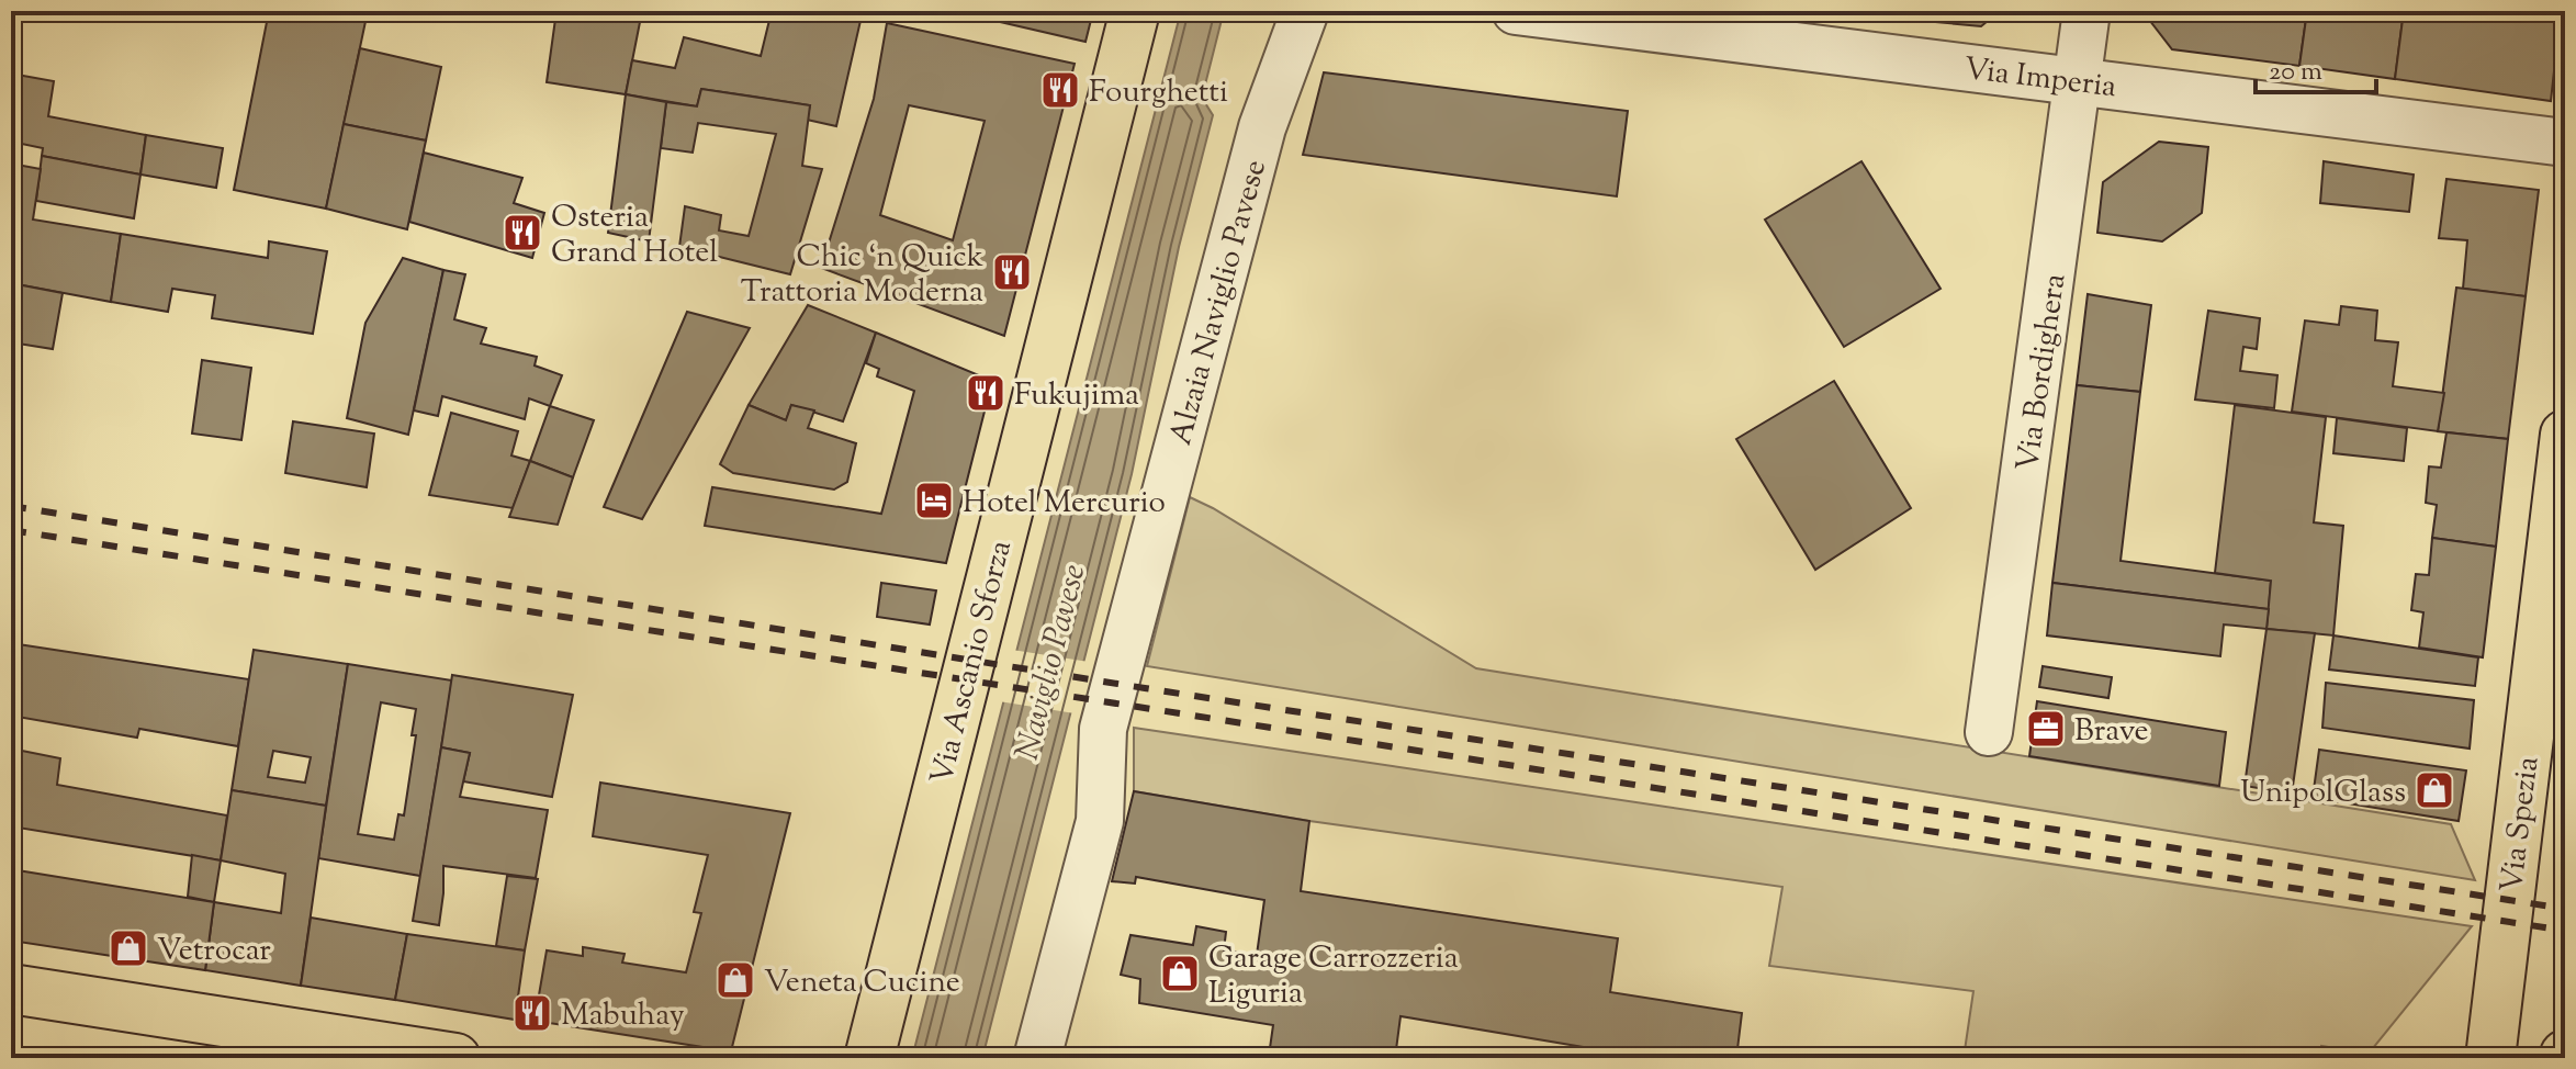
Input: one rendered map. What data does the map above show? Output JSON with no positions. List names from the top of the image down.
{
  "streets": {
    "main road": ["Via Ascanio Sforza", "Via Spezia"],
    "street": ["Via Imperia", "Alzaia Naviglio Pavese", "Via Bordighera"]
  },
  "crossings": [
    ["Via Imperia", "Via Bordighera"]
  ],
  "water": ["Naviglio Pavese"],
  "places": {
    "restaurant": [
      "Fourghetti",
      "Osteria Grand Hotel",
      "Chic ‘n Quick Trattoria Moderna",
      "Fukujima",
      "Mabuhay"
    ],
    "hotel": ["Hotel Mercurio"],
    "office": ["Brave"],
    "shop": [
      "UnipolGlass",
      "Vetrocar",
      "Garage Carrozzeria Liguria",
      "Veneta Cucine"
    ]
  },
  "scale_bar": "20 m"
}
